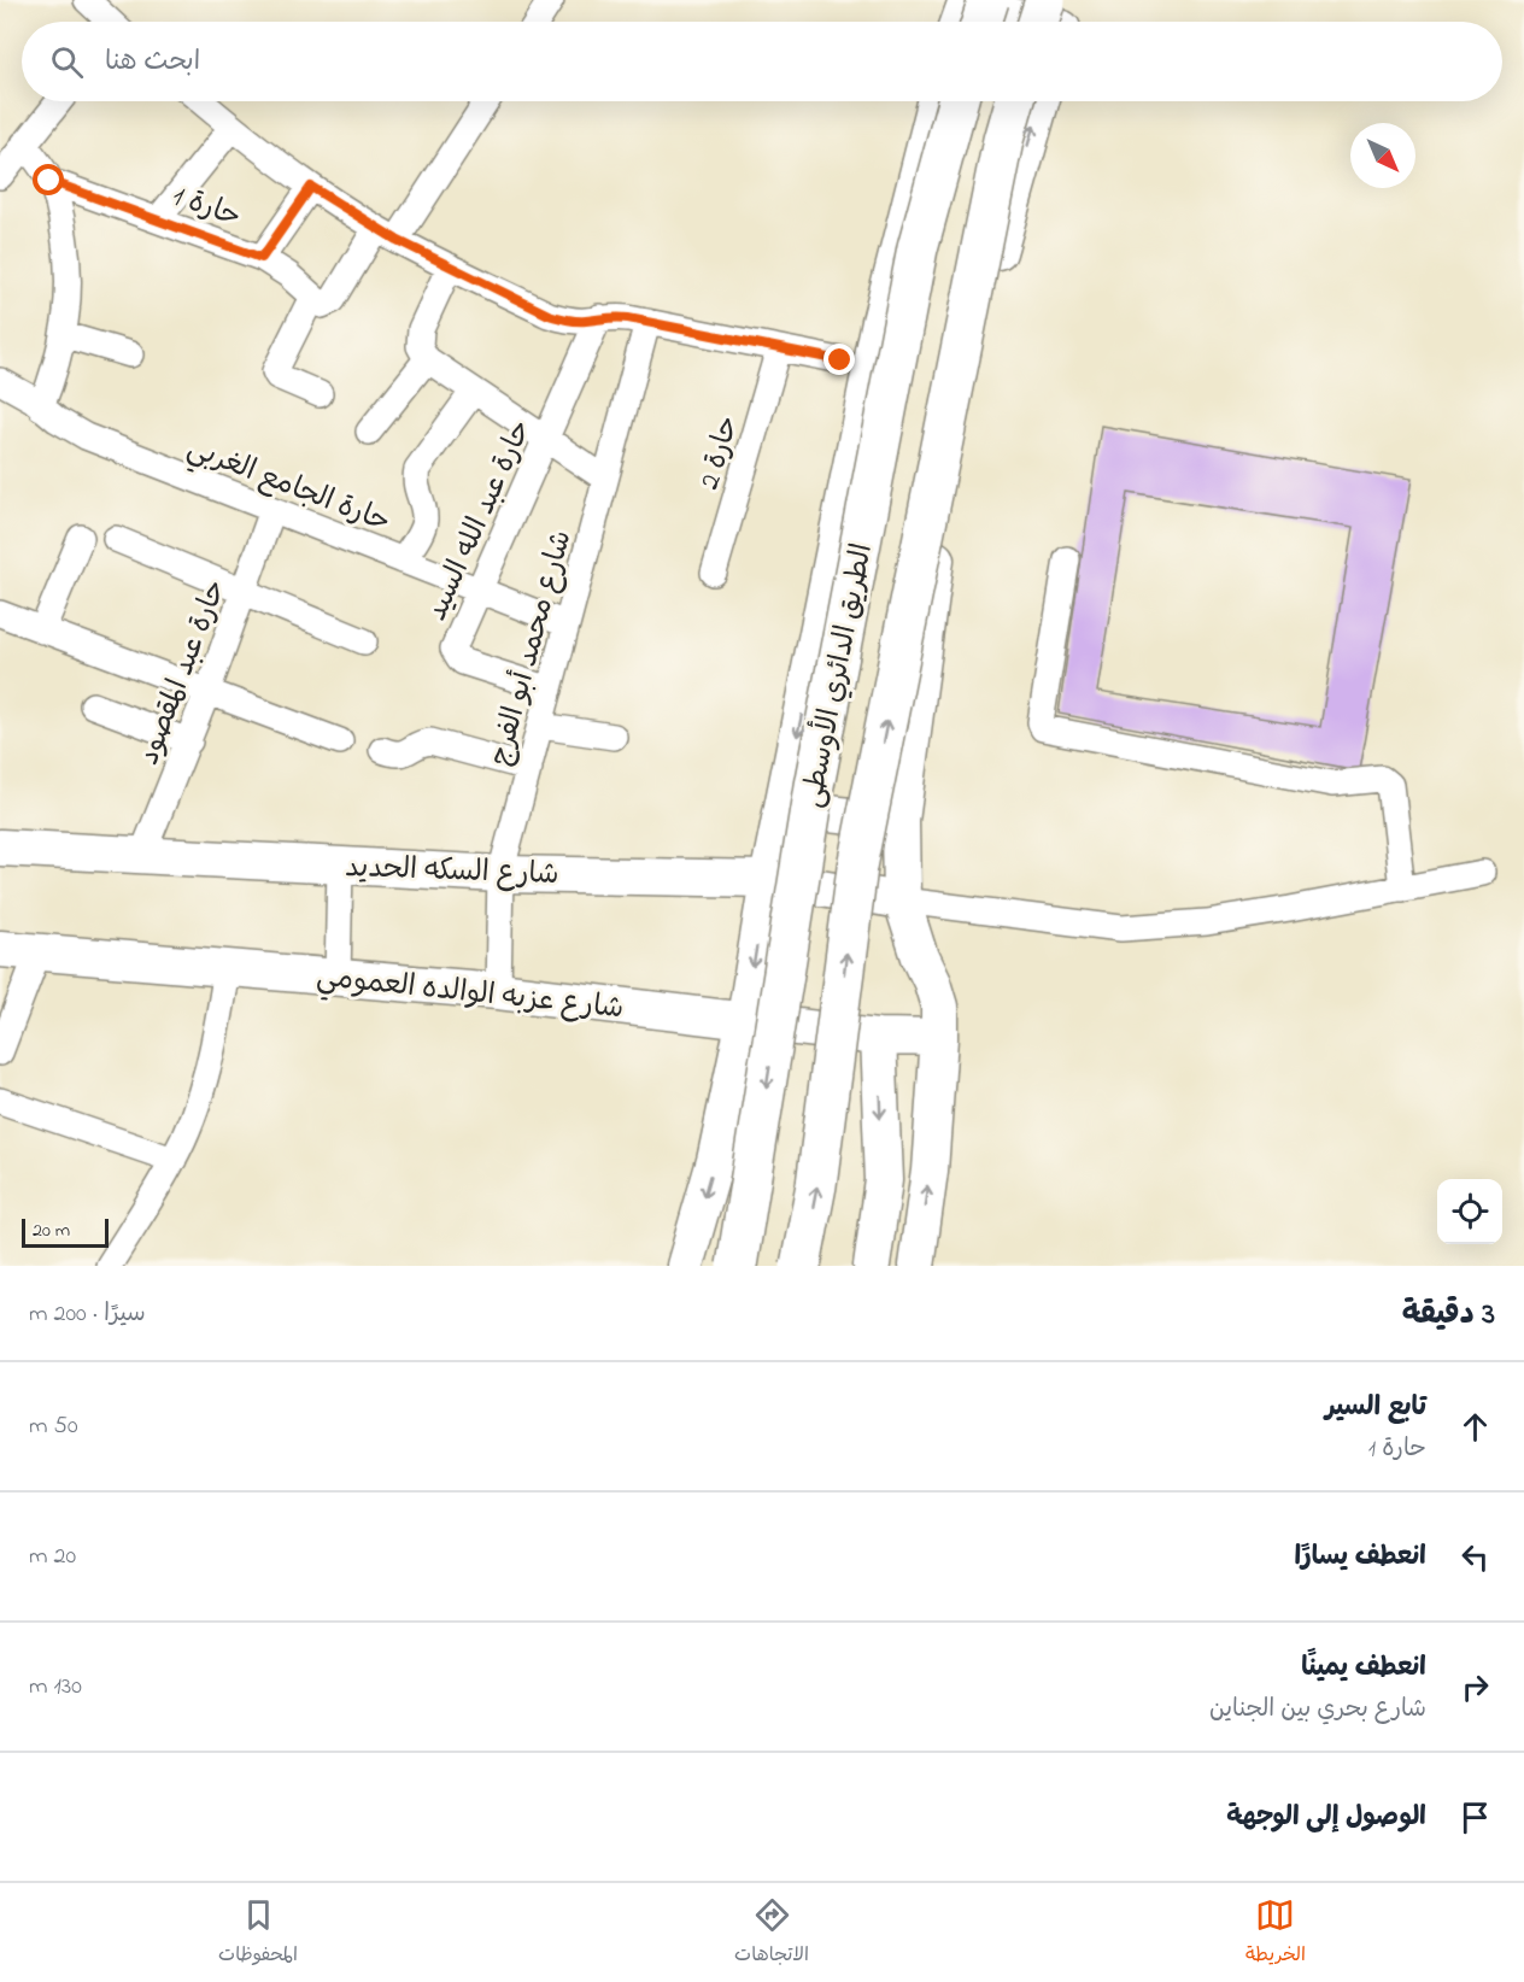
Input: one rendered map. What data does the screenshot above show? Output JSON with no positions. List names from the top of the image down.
{
  "streets": {
    "highway": ["الطريق الدائري الأوسطى"],
    "street": [
      "حارة 1",
      "حارة 2",
      "حارة الجامع الغربي",
      "حارة عبد الله السيد",
      "شارع محمد أبو الفرج",
      "حارة عبد المقصود",
      "شارع السكه الحديد",
      "شارع عزبه الوالده العمومي"
    ]
  },
  "crossings": [
    ["حارة الجامع الغربي", "حارة عبد الله السيد"],
    ["حارة الجامع الغربي", "شارع محمد أبو الفرج"],
    ["حارة الجامع الغربي", "حارة عبد المقصود"],
    ["حارة عبد الله السيد", "شارع محمد أبو الفرج"],
    ["شارع محمد أبو الفرج", "شارع السكه الحديد"],
    ["شارع محمد أبو الفرج", "شارع عزبه الوالده العمومي"],
    ["حارة عبد المقصود", "شارع السكه الحديد"]
  ],
  "scale_bar": "20 m",
  "north": "bottom right",
  "page": {
    "search": "ابحث هنا",
    "scale": "20 m",
    "heading": ["3 دقيقة", "سيرًا · 200 m"],
    "list": [
      ["تابع السير", "حارة 1", "50 m"],
      ["انعطف يسارًا", "20 m"],
      ["انعطف يمينًا", "شارع بحري بين الجناين", "130 m"],
      "الوصول إلى الوجهة"
    ],
    "nav": ["الخريطة", "الاتجاهات", "المحفوظات"]
  }
}
